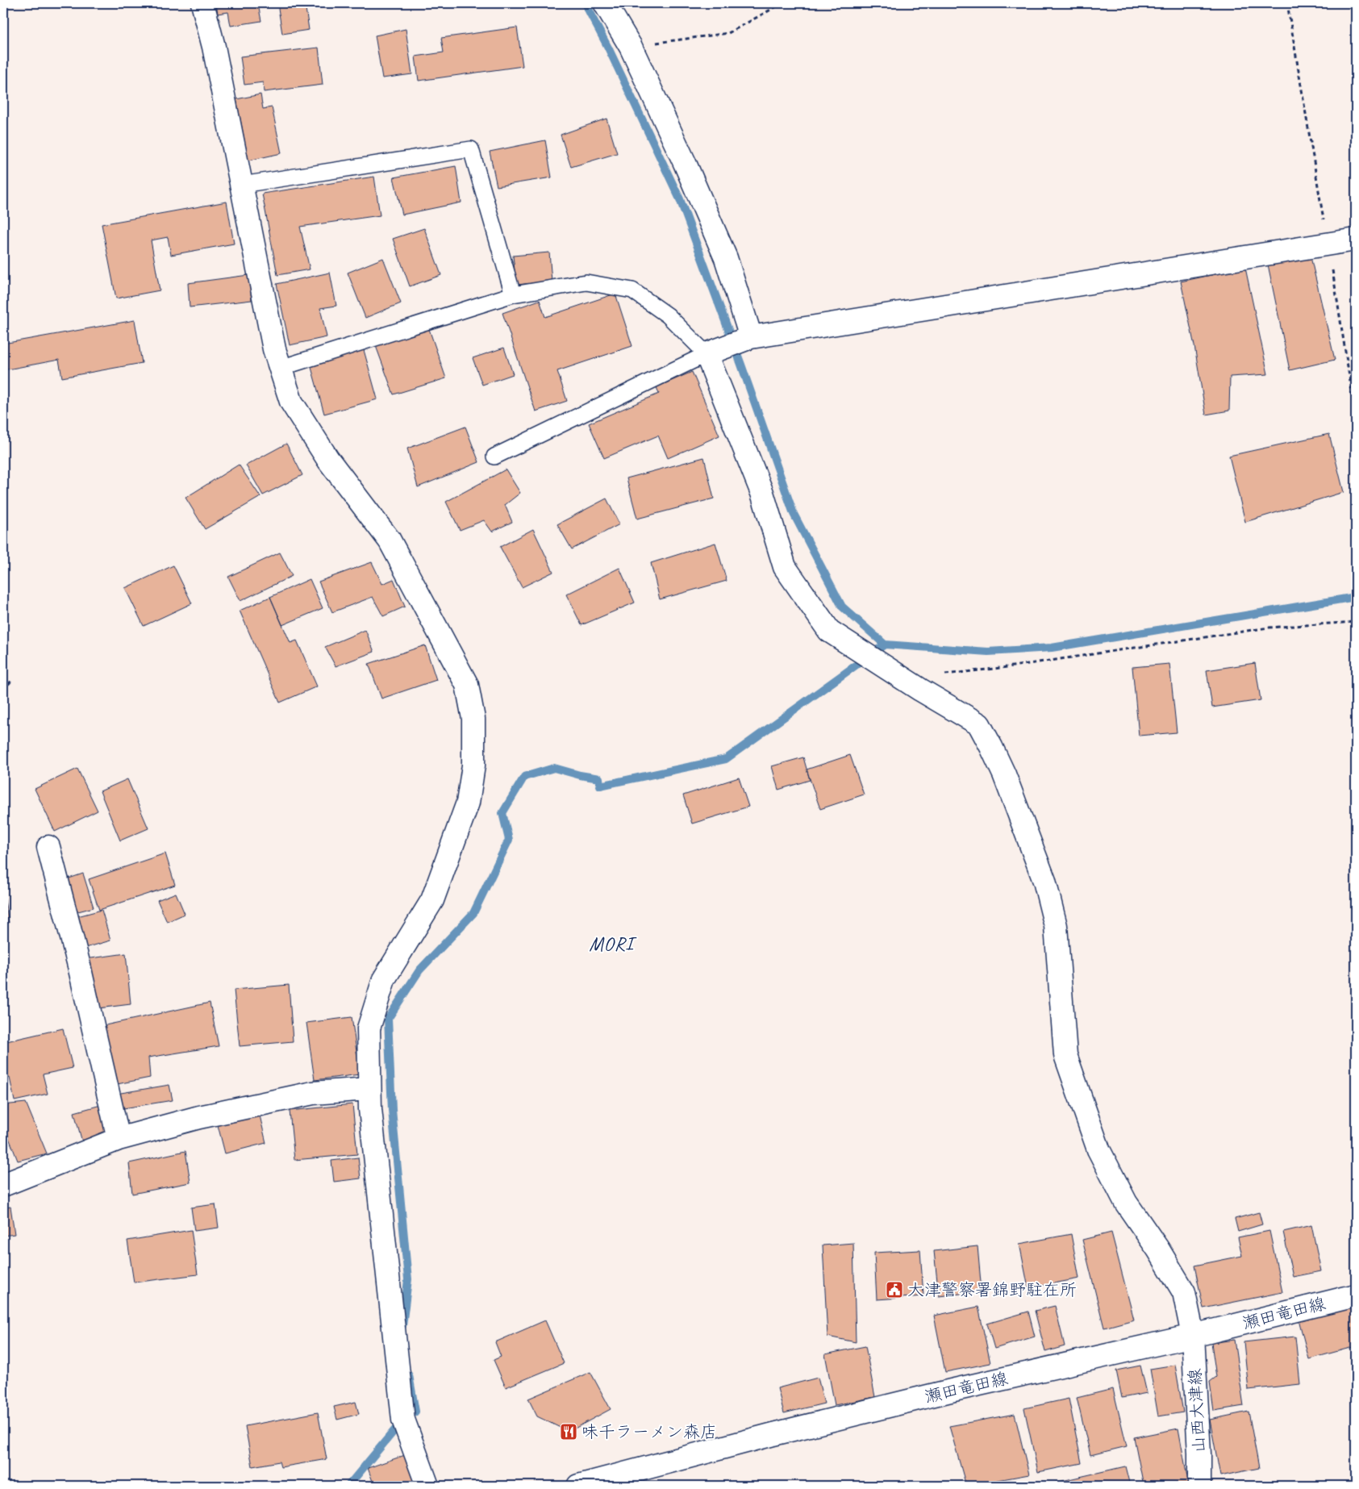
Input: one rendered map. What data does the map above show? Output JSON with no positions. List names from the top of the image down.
{
  "streets": {
    "street": ["瀬田竜田線", "山西大津線"]
  },
  "crossings": [
    ["瀬田竜田線", "山西大津線"]
  ],
  "districts": ["MORI"],
  "places": {
    "public building": ["大津警察署錦野駐在所"],
    "restaurant": ["味千ラーメン森店"]
  }
}
